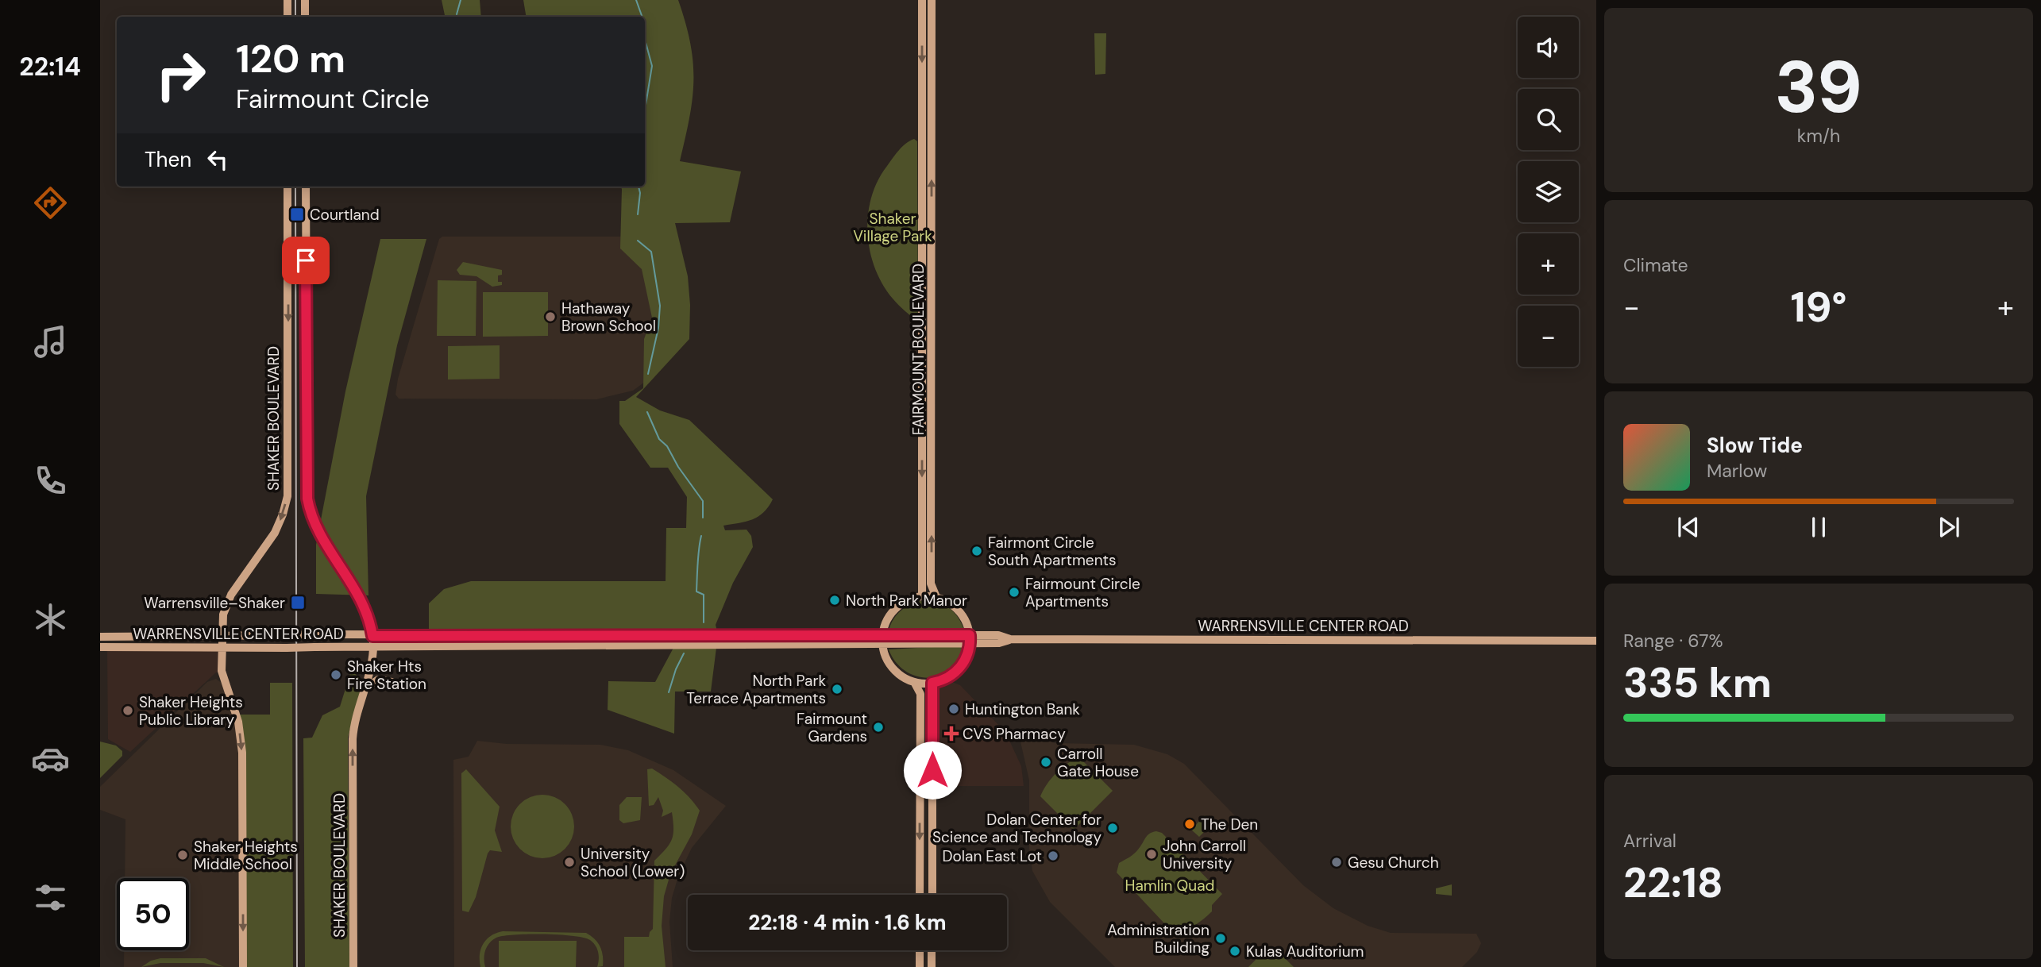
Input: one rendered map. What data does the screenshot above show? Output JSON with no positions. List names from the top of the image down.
{
  "streets": {
    "main road": ["FAIRMOUNT BOULEVARD", "SHAKER BOULEVARD", "WARRENSVILLE CENTER ROAD"]
  },
  "crossings": [
    ["SHAKER BOULEVARD", "WARRENSVILLE CENTER ROAD"]
  ],
  "parks": ["Shaker Village Park", "Hamlin Quad"],
  "places": {
    "transit": ["Courtland", "Warrensville–Shaker"],
    "other": [
      "Hathaway Brown School",
      "Fairmont Circle South Apartments",
      "Fairmount Circle Apartments",
      "North Park Manor",
      "Shaker Hts Fire Station",
      "North Park Terrace Apartments",
      "Huntington Bank",
      "Shaker Heights Public Library",
      "Fairmount Gardens",
      "Carroll Gate House",
      "The Den",
      "Dolan Center for Science and Technology",
      "John Carroll University",
      "Shaker Heights Middle School",
      "Dolan East Lot",
      "University School (Lower)",
      "Gesu Church",
      "Administration Building",
      "Kulas Auditorium"
    ],
    "health": ["CVS Pharmacy"]
  },
  "page": {
    "tabs": "22:14",
    "tile": [
      ["39", "km/h"],
      "Climate",
      ["Range · 67%", "335 km"],
      ["Arrival", "22:18"]
    ],
    "map_buttons": ["+", "−"],
    "turn": ["120 m", "Fairmount Circle"],
    "then": "Then",
    "heat": ["−", "19°", "+"],
    "song": ["Slow Tide", "Marlow"],
    "limit": "50",
    "trip": "22:18 · 4 min · 1.6 km"
  }
}
